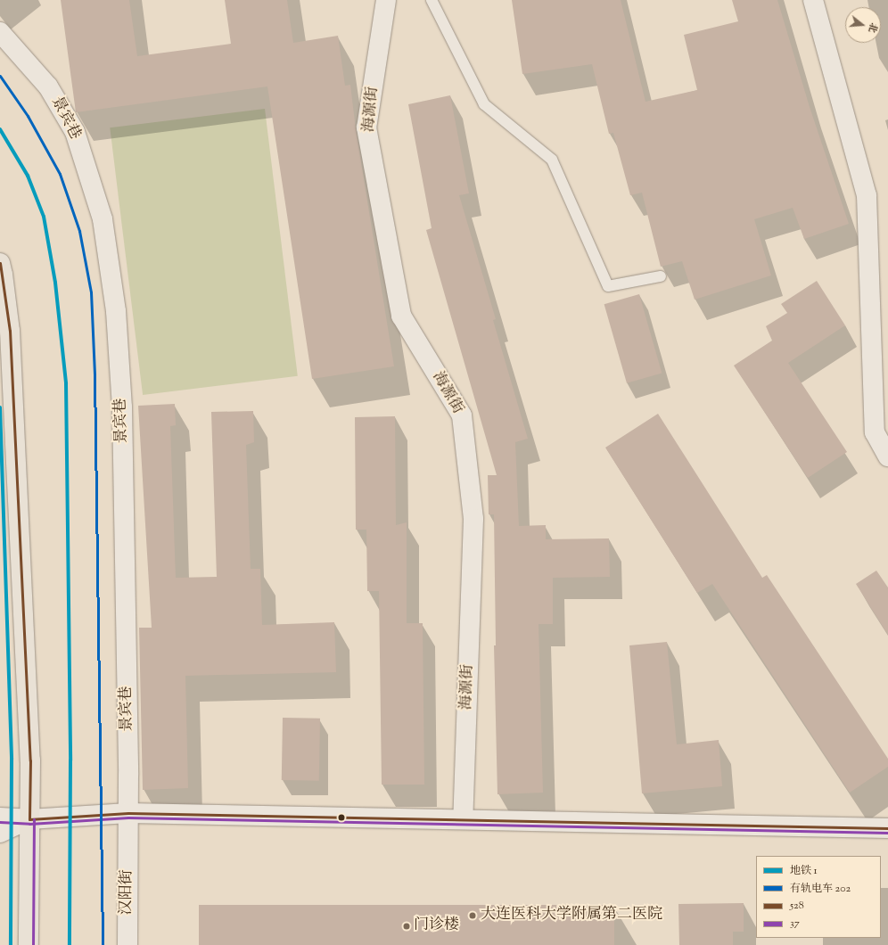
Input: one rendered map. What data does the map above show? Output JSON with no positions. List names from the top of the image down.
{
  "streets": {
    "street": ["海源街", "景宾巷", "汉阳街"]
  },
  "crossings": [
    ["景宾巷", "汉阳街"]
  ],
  "places": ["大连医科大学附属第二医院", "门诊楼"],
  "lines": [
    "tram line 202",
    "metro line 1",
    "transit line 528",
    "transit line 37"
  ],
  "legend": [
    "地铁 1",
    "有轨电车 202",
    "528",
    "37"
  ],
  "north": "right"
}
